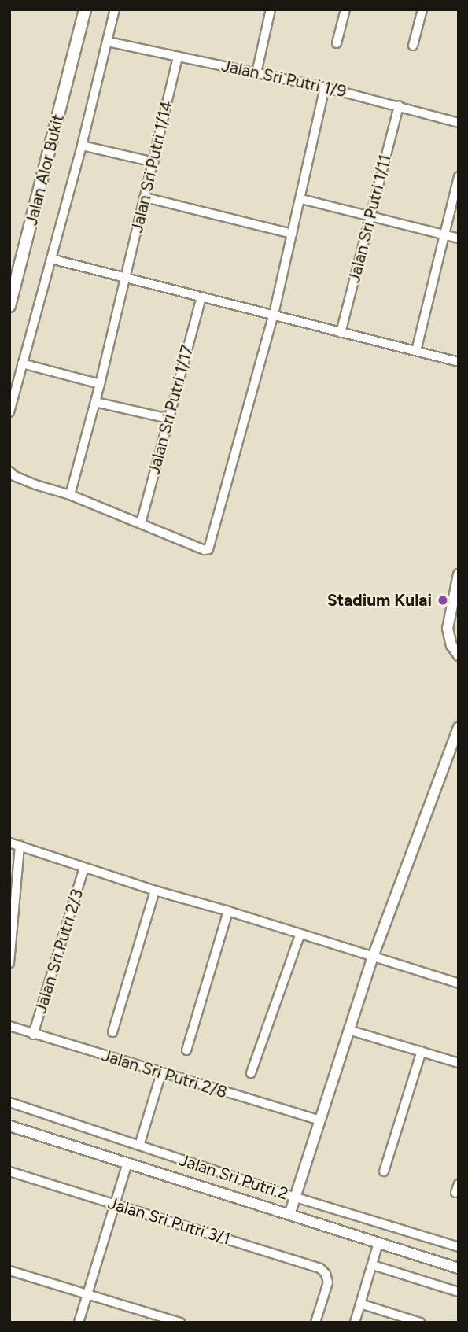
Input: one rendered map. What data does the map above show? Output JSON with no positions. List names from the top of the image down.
{
  "streets": {
    "main road": ["Jalan Alor Bukit"],
    "street": [
      "Jalan Sri Putri 1/9",
      "Jalan Sri Putri 1/14",
      "Jalan Sri Putri 1/11",
      "Jalan Sri Putri 1/17",
      "Jalan Sri Putri 2/3",
      "Jalan Sri Putri 2/8",
      "Jalan Sri Putri 2",
      "Jalan Sri Putri 3/1"
    ]
  },
  "crossings": [
    ["Jalan Sri Putri 1/9", "Jalan Sri Putri 1/14"],
    ["Jalan Sri Putri 1/9", "Jalan Sri Putri 1/11"],
    ["Jalan Sri Putri 2/3", "Jalan Sri Putri 2/8"]
  ],
  "places": ["Stadium Kulai"]
}
